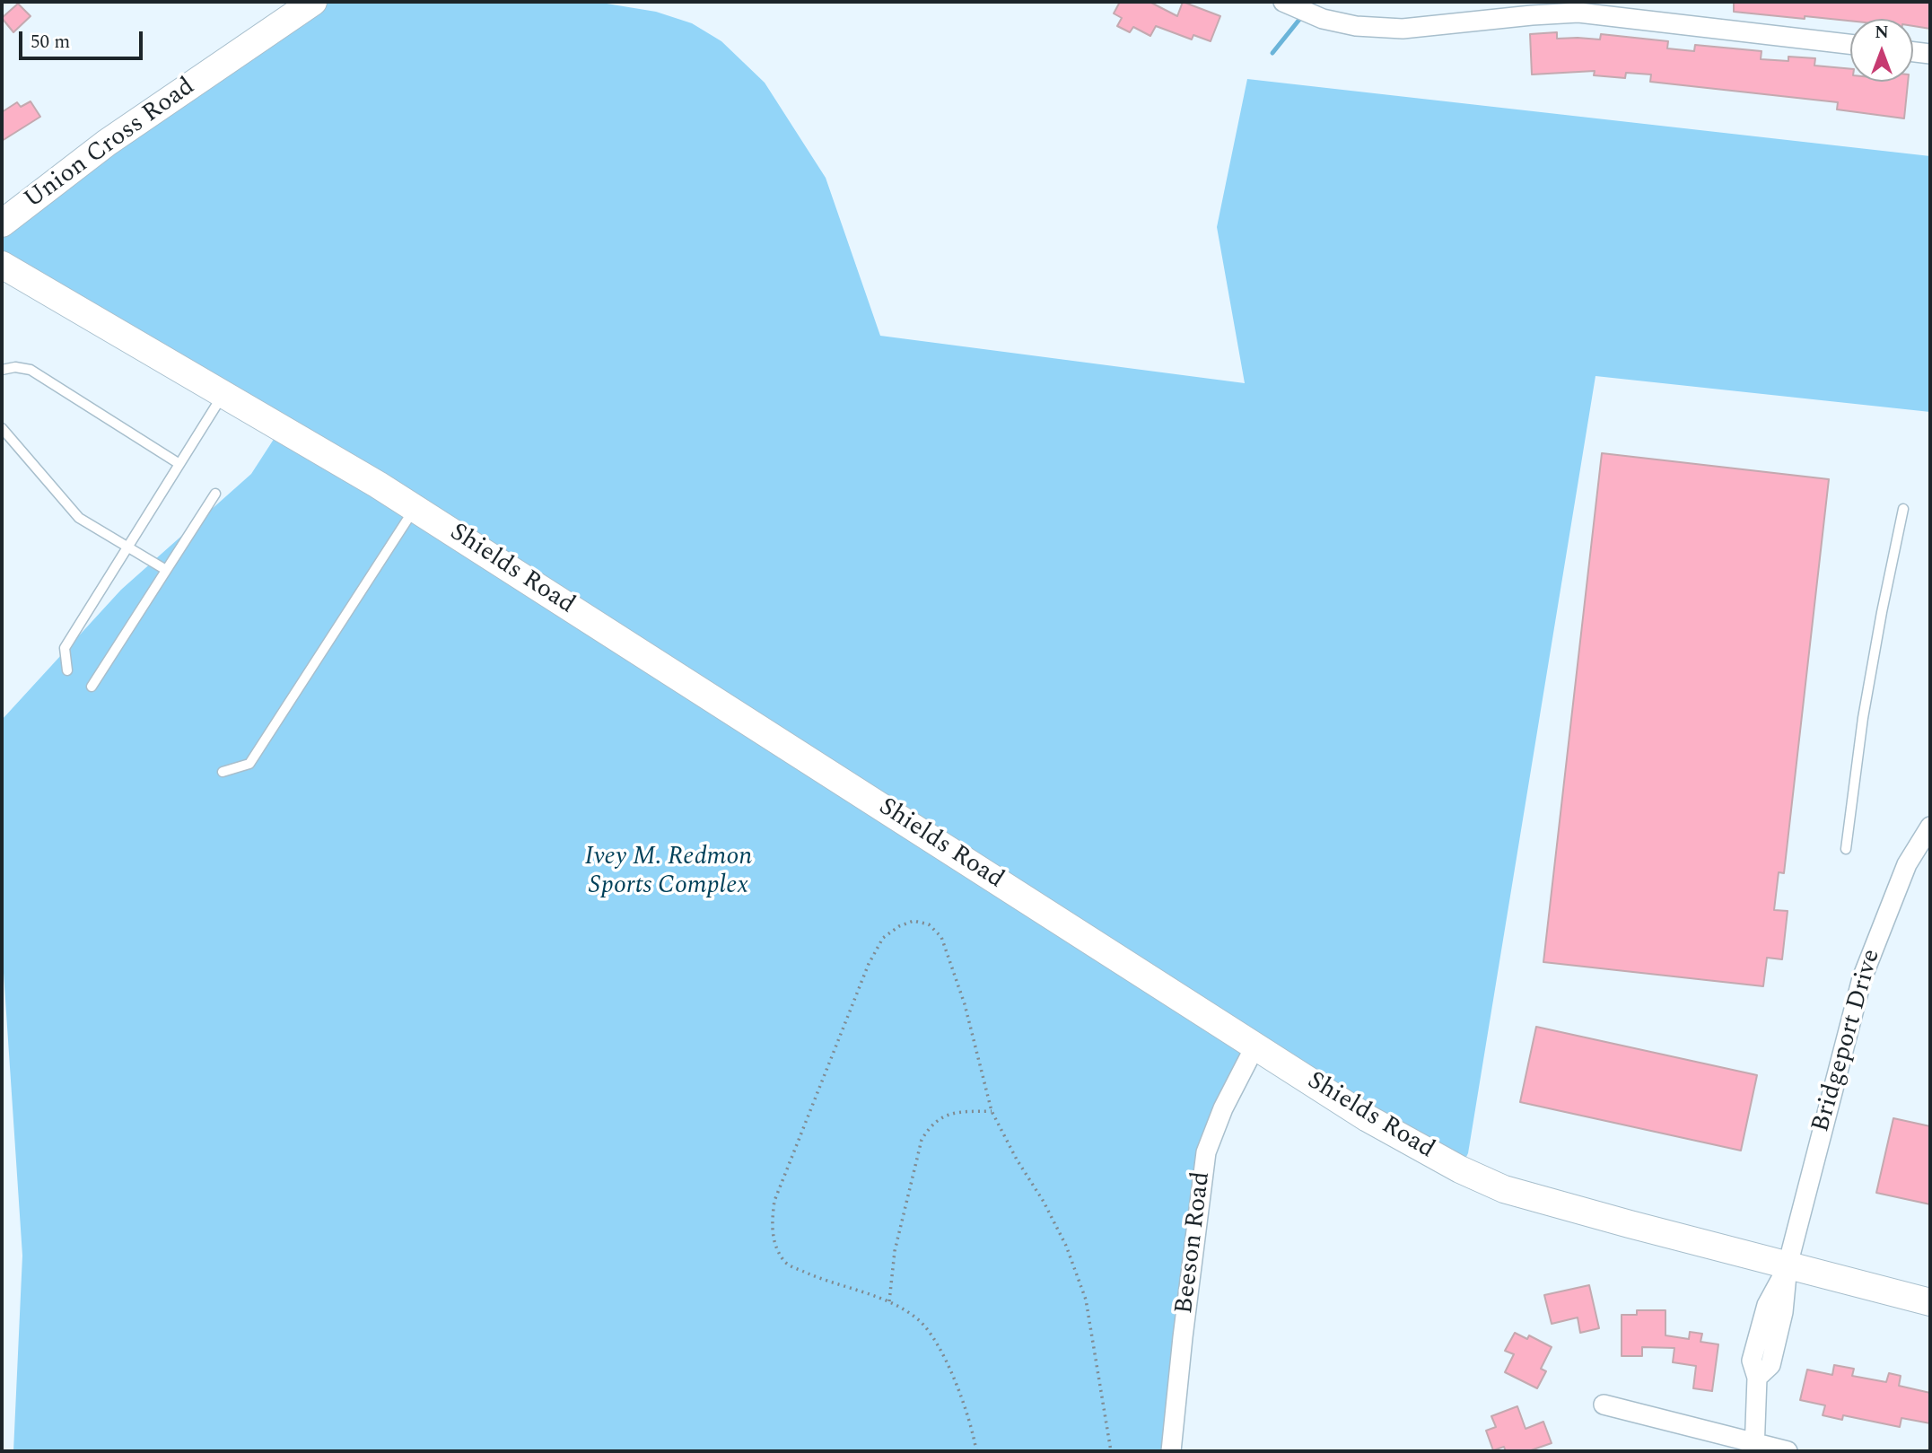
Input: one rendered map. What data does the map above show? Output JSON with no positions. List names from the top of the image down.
{
  "streets": {
    "street": [
      "Union Cross Road",
      "Shields Road",
      "Bridgeport Drive",
      "Beeson Road"
    ]
  },
  "crossings": [
    ["Shields Road", "Bridgeport Drive"],
    ["Shields Road", "Beeson Road"]
  ],
  "parks": ["Ivey M. Redmon Sports Complex"],
  "scale_bar": "50 m",
  "north": "top"
}
